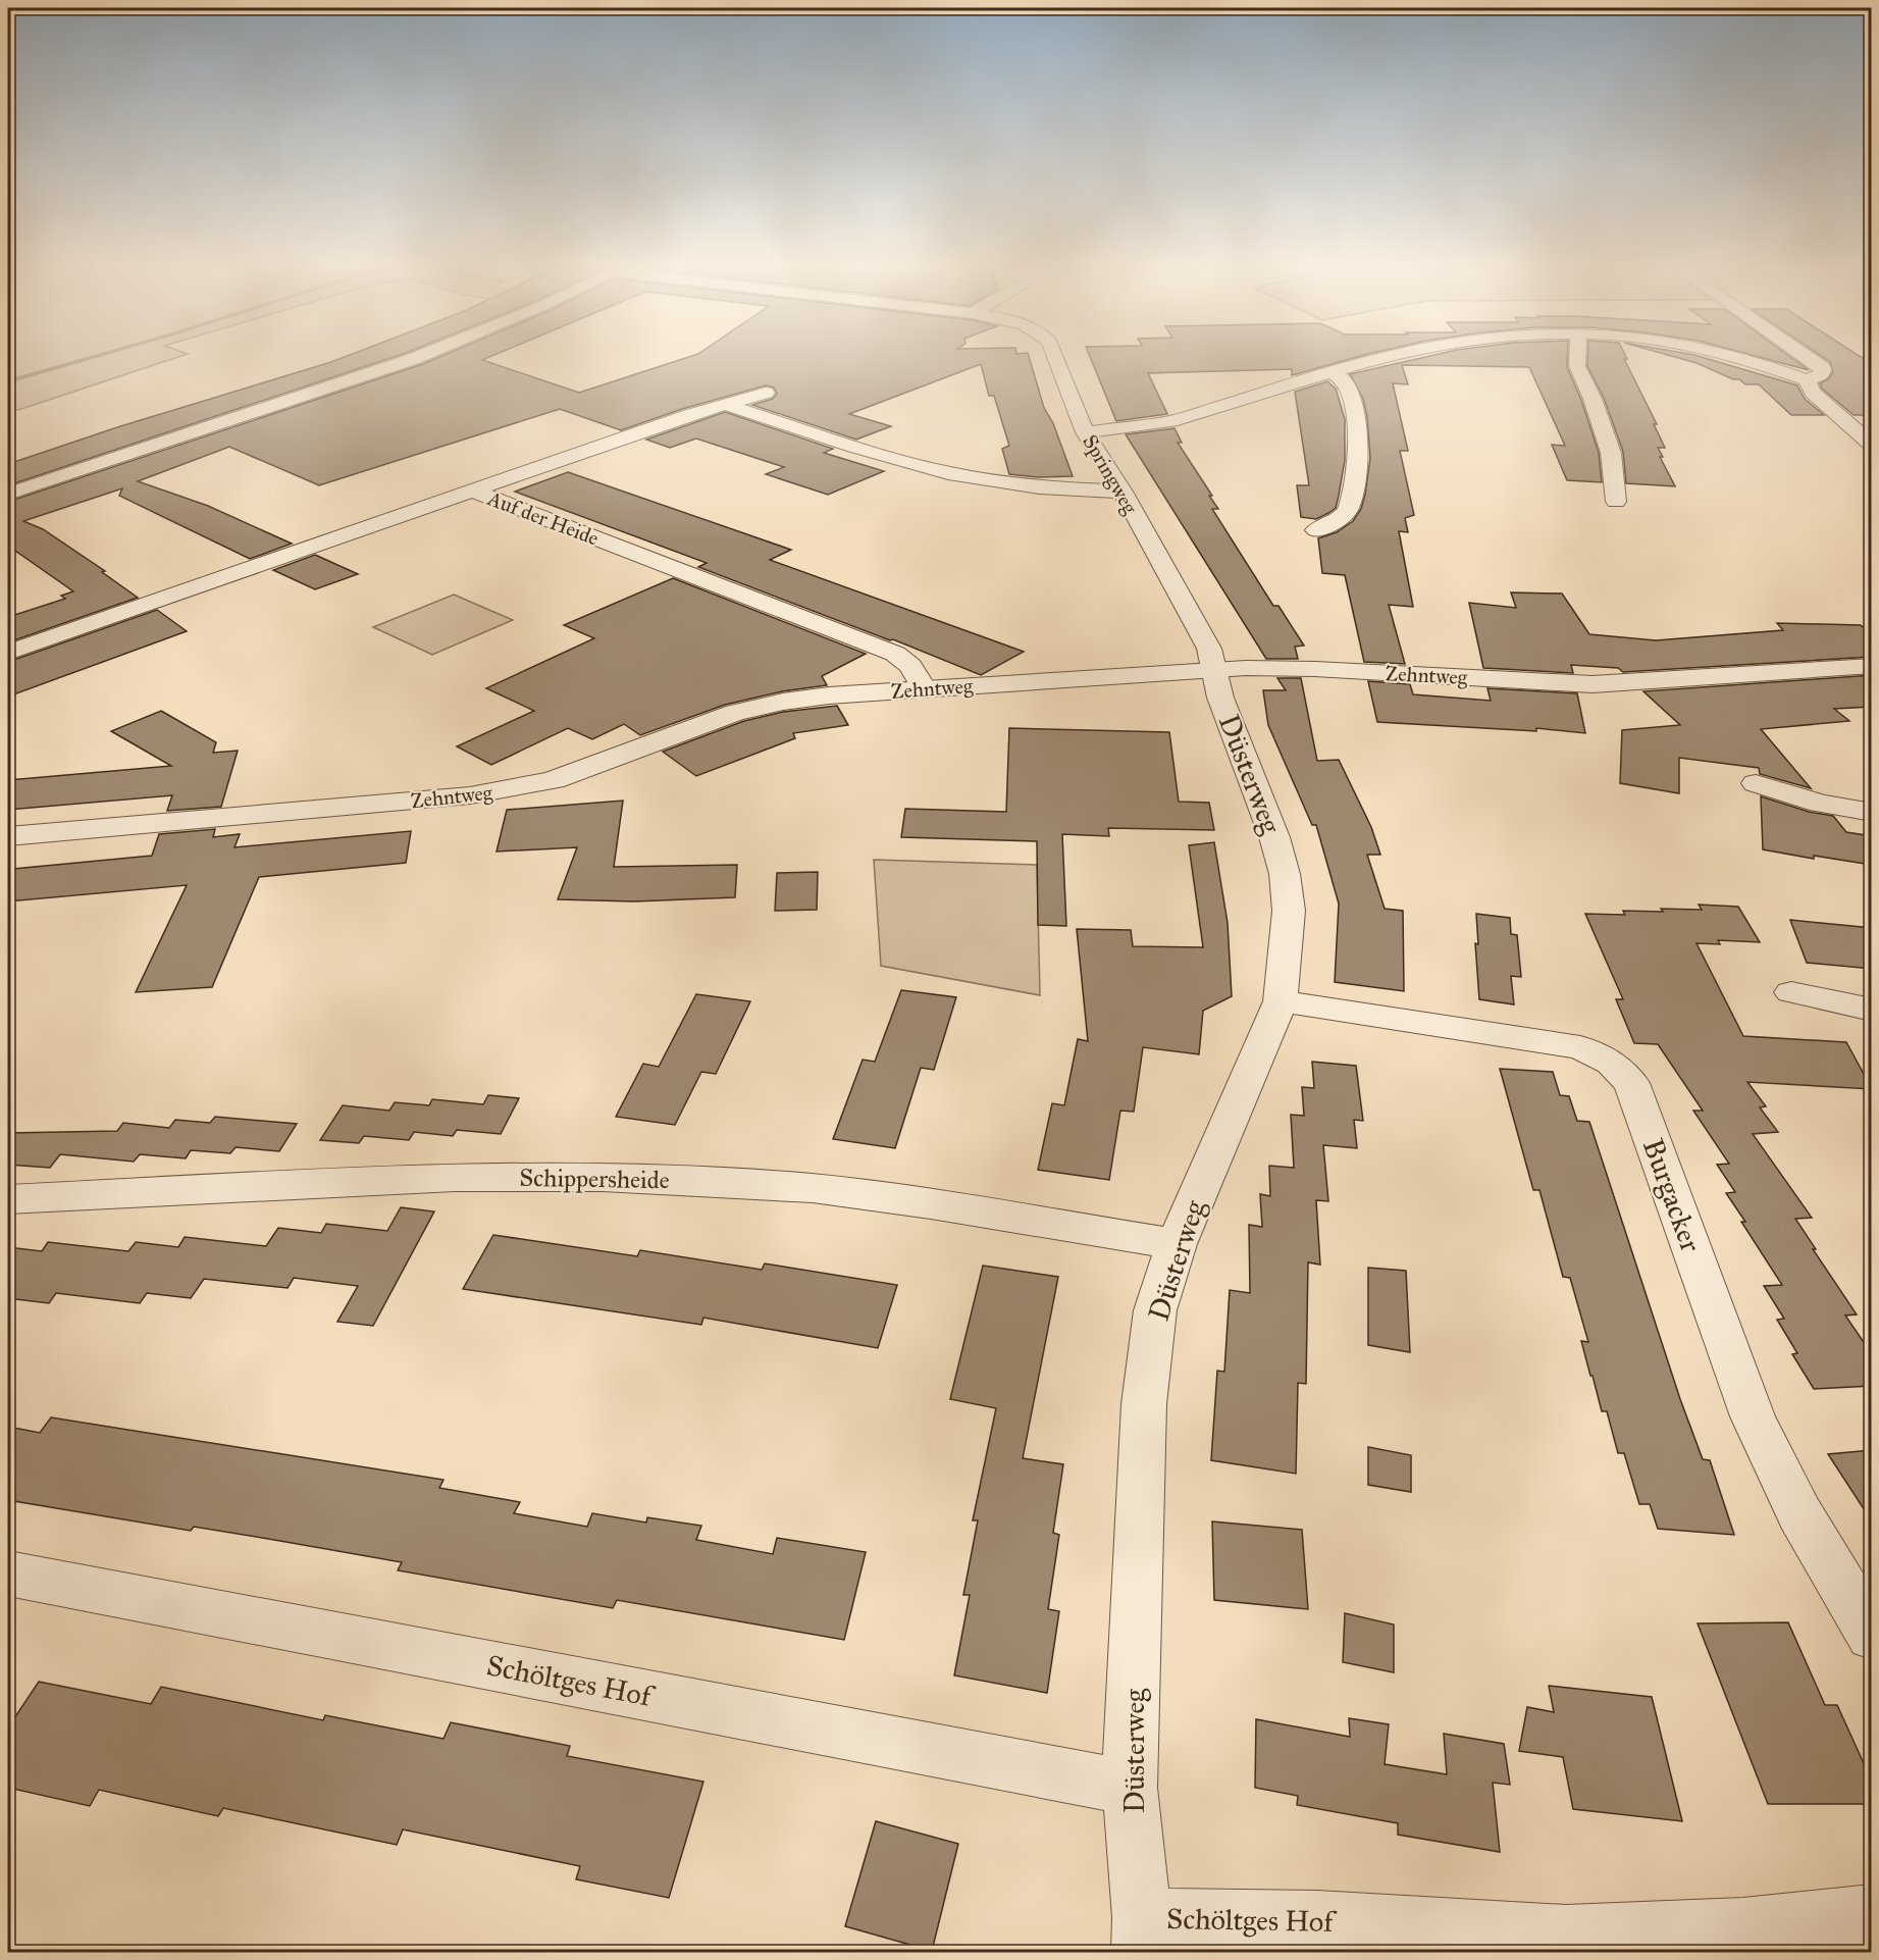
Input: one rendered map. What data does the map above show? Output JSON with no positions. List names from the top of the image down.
{
  "streets": {
    "street": [
      "Springweg",
      "Auf der Heide",
      "Zehntweg",
      "Düsterweg",
      "Schippersheide",
      "Burgacker",
      "Schöltges Hof"
    ]
  },
  "crossings": [
    ["Springweg", "Zehntweg"],
    ["Springweg", "Düsterweg"],
    ["Auf der Heide", "Zehntweg"],
    ["Zehntweg", "Düsterweg"],
    ["Düsterweg", "Schippersheide"],
    ["Düsterweg", "Burgacker"],
    ["Düsterweg", "Schöltges Hof"]
  ]
}
